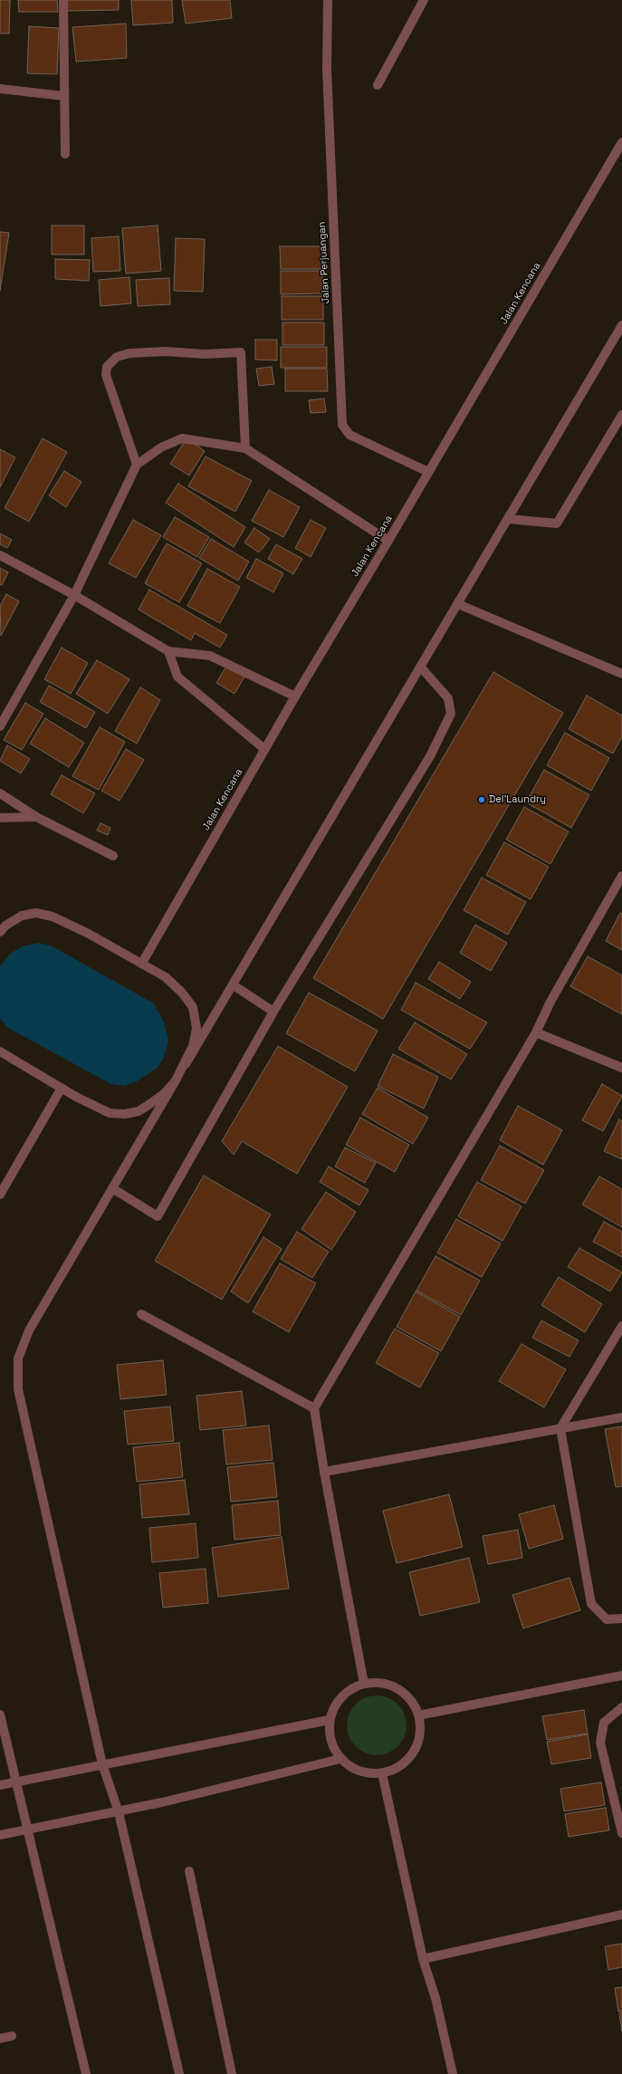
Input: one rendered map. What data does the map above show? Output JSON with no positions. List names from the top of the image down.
{
  "streets": {
    "street": ["Jalan Perjuangan", "Jalan Kencana"]
  },
  "crossings": [
    ["Jalan Perjuangan", "Jalan Kencana"]
  ],
  "places": ["Del'Laundry"]
}
